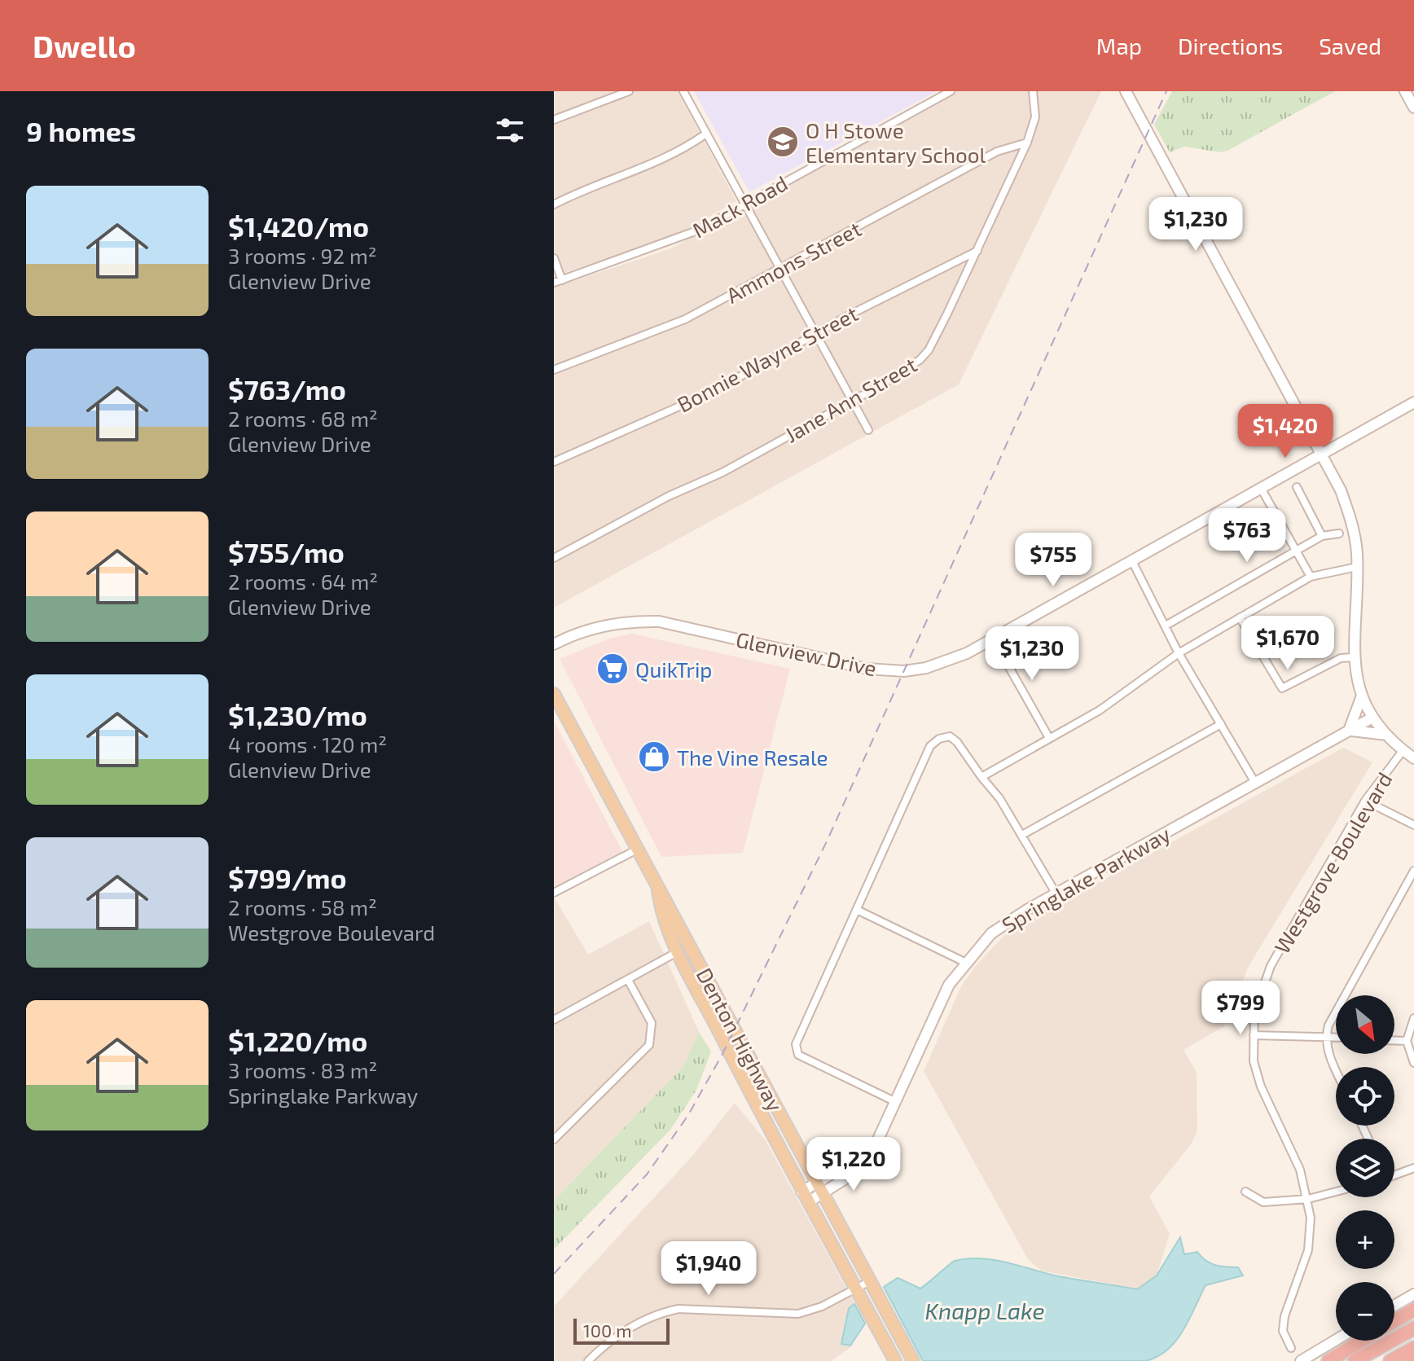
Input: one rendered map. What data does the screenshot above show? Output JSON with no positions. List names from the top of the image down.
{
  "streets": {
    "main road": ["Glenview Drive", "Springlake Parkway", "Denton Highway"],
    "street": [
      "Mack Road",
      "Ammons Street",
      "Bonnie Wayne Street",
      "Jane Ann Street",
      "Westgrove Boulevard"
    ]
  },
  "crossings": [
    ["Ammons Street", "Jane Ann Street"],
    ["Bonnie Wayne Street", "Jane Ann Street"],
    ["Springlake Parkway", "Denton Highway"]
  ],
  "water": ["Knapp Lake"],
  "places": {
    "school or university": ["O H Stowe Elementary School"],
    "supermarket": ["QuikTrip"],
    "shop": ["The Vine Resale"]
  },
  "scale_bar": "100 m",
  "north": "bottom right",
  "page": {
    "header": "Dwello",
    "nav": ["Map", "Directions", "Saved"],
    "heading": "9 homes",
    "list": [
      {
        "name": "$1,420/mo",
        "note": "3 rooms · 92 m² · Glenview Drive"
      },
      {
        "name": "$763/mo",
        "note": "2 rooms · 68 m² · Glenview Drive"
      },
      {
        "name": "$755/mo",
        "note": "2 rooms · 64 m² · Glenview Drive"
      },
      {
        "name": "$1,230/mo",
        "note": "4 rooms · 120 m² · Glenview Drive"
      },
      {
        "name": "$799/mo",
        "note": "2 rooms · 58 m² · Westgrove Boulevard"
      },
      {
        "name": "$1,220/mo",
        "note": "3 rooms · 83 m² · Springlake Parkway"
      }
    ],
    "price": [
      "$1,230",
      "$1,420",
      "$763",
      "$755",
      "$1,670",
      "$1,230",
      "$799",
      "$1,220",
      "$1,940"
    ],
    "map_buttons": ["+", "−"],
    "scale": "100 m"
  }
}
